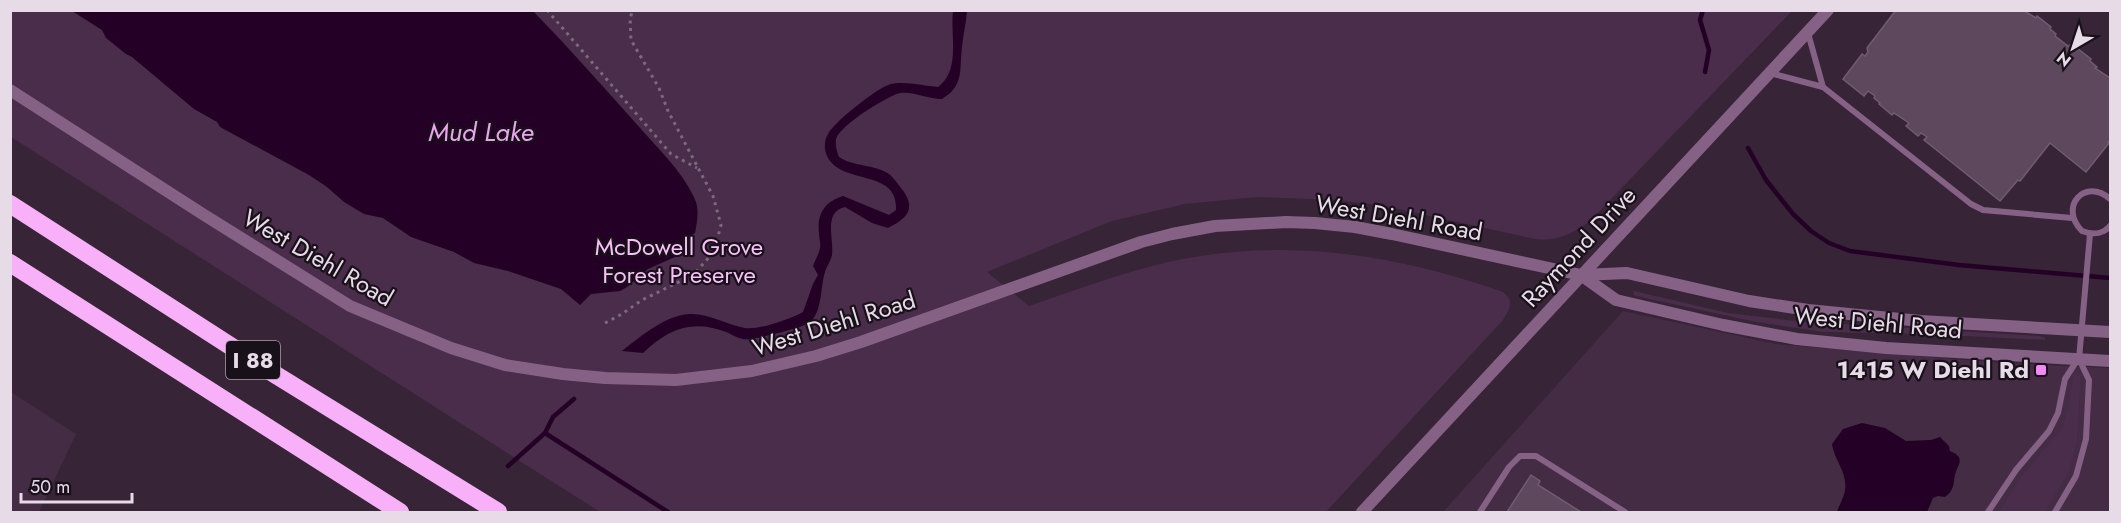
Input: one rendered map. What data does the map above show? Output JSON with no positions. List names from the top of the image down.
{
  "streets": {
    "highway": ["I 88"],
    "street": ["West Diehl Road", "Raymond Drive"]
  },
  "crossings": [
    ["West Diehl Road", "Raymond Drive"]
  ],
  "water": ["Mud Lake"],
  "parks": ["McDowell Grove Forest Preserve"],
  "places": {
    "transit": ["1415 W Diehl Rd"]
  },
  "scale_bar": "50 m",
  "north": "bottom left"
}
